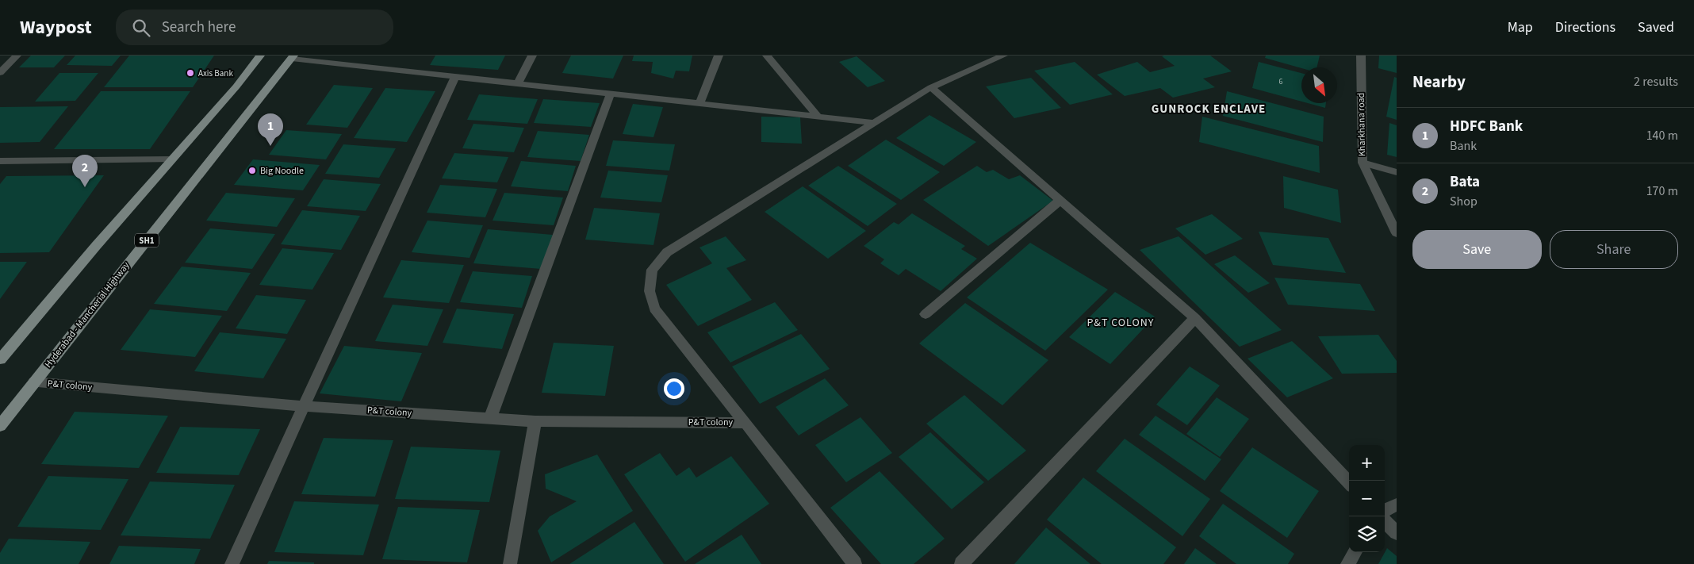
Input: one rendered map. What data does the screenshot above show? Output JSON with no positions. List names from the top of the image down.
{
  "streets": {
    "main road": ["SH1", "Hyderabad - Mancherial Highway"],
    "street": ["Kharkhana road", "P&T colony"]
  },
  "crossings": [
    ["Hyderabad - Mancherial Highway", "P&T colony"]
  ],
  "districts": ["GUNROCK ENCLAVE", "P&T COLONY"],
  "places": ["Axis Bank", "Big Noodle"],
  "house_numbers": ["6"],
  "north": "bottom right",
  "page": {
    "header": "Waypost",
    "search": "Search here",
    "nav": ["Map", "Directions", "Saved"],
    "heading": ["Nearby", "2 results"],
    "list": [
      {
        "mark": "1",
        "name": "HDFC Bank",
        "note": "Bank",
        "value": "140 m"
      },
      {
        "mark": "2",
        "name": "Bata",
        "note": "Shop",
        "value": "170 m"
      }
    ],
    "pins": ["1", "2"],
    "buttons": ["Save", "Share"],
    "map_buttons": ["+", "−"]
  }
}
